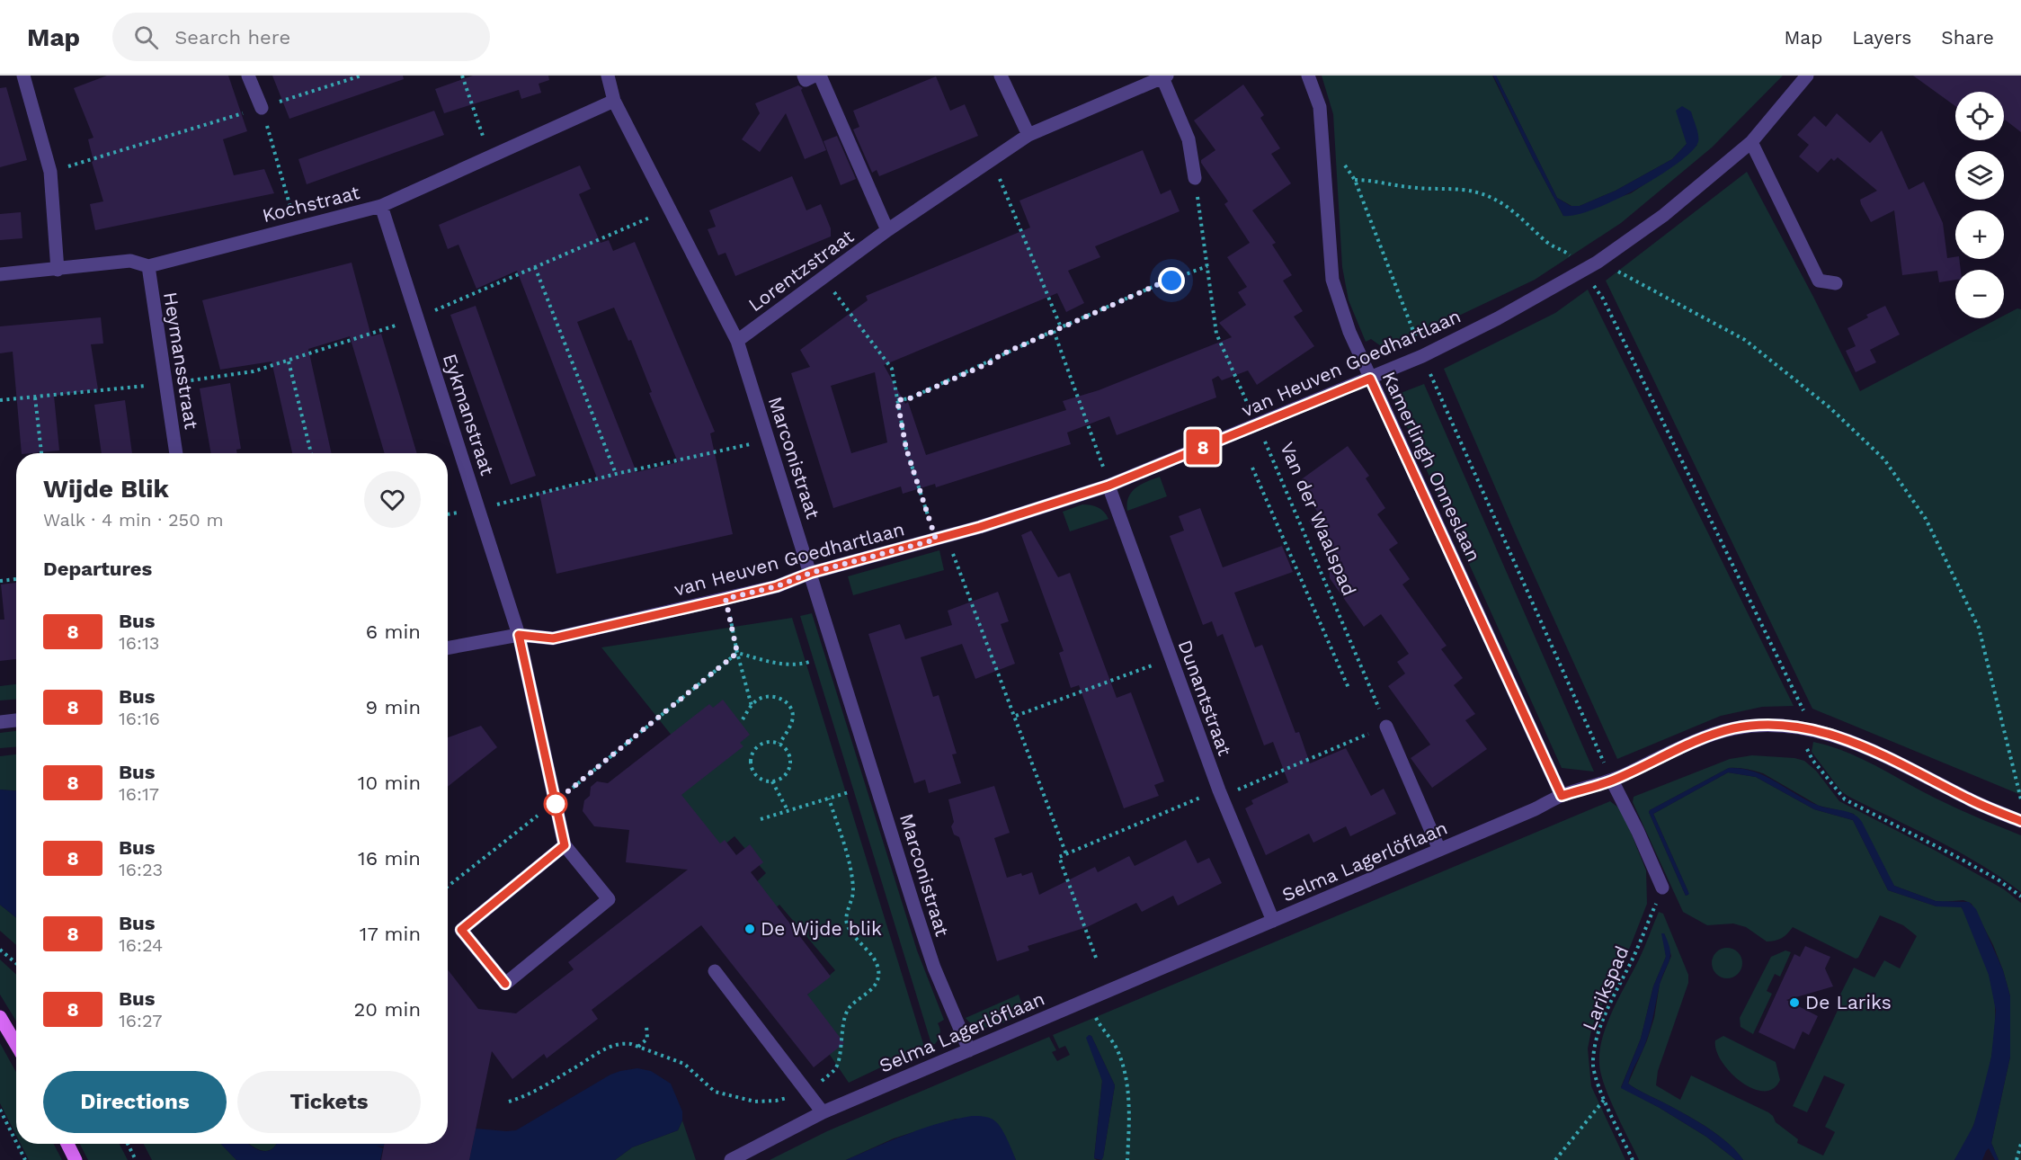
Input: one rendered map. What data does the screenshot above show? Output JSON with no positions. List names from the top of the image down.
{
  "streets": {
    "street": [
      "Kochstraat",
      "Lorentzstraat",
      "Heymansstraat",
      "van Heuven Goedhartlaan",
      "Eykmanstraat",
      "Marconistraat",
      "Kamerlingh Onneslaan",
      "Dunantstraat",
      "Selma Lagerlöflaan"
    ],
    "path": ["Van der Waalspad", "Larikspad"]
  },
  "crossings": [
    ["Kochstraat", "Heymansstraat"],
    ["Kochstraat", "Eykmanstraat"],
    ["Kochstraat", "Marconistraat"],
    ["Lorentzstraat", "Marconistraat"],
    ["van Heuven Goedhartlaan", "Eykmanstraat"],
    ["van Heuven Goedhartlaan", "Marconistraat"],
    ["van Heuven Goedhartlaan", "Kamerlingh Onneslaan"],
    ["van Heuven Goedhartlaan", "Van der Waalspad"],
    ["van Heuven Goedhartlaan", "Dunantstraat"],
    ["Marconistraat", "Selma Lagerlöflaan"],
    ["Kamerlingh Onneslaan", "Selma Lagerlöflaan"],
    ["Dunantstraat", "Selma Lagerlöflaan"]
  ],
  "places": ["De Wijde blik", "De Lariks"],
  "lines": ["bus line 8"],
  "page": {
    "header": "Map",
    "search": "Search here",
    "nav": ["Map", "Layers", "Share"],
    "on_map": "8",
    "map_buttons": ["+", "−"],
    "heading": [
      ["Wijde Blik", "Walk · 4 min · 250 m"],
      "Departures"
    ],
    "list": [
      {
        "mark": "8",
        "name": "Bus",
        "note": "16:13",
        "value": "6 min"
      },
      {
        "mark": "8",
        "name": "Bus",
        "note": "16:16",
        "value": "9 min"
      },
      {
        "mark": "8",
        "name": "Bus",
        "note": "16:17",
        "value": "10 min"
      },
      {
        "mark": "8",
        "name": "Bus",
        "note": "16:23",
        "value": "16 min"
      },
      {
        "mark": "8",
        "name": "Bus",
        "note": "16:24",
        "value": "17 min"
      },
      {
        "mark": "8",
        "name": "Bus",
        "note": "16:27",
        "value": "20 min"
      }
    ],
    "buttons": ["Directions", "Tickets"]
  }
}
